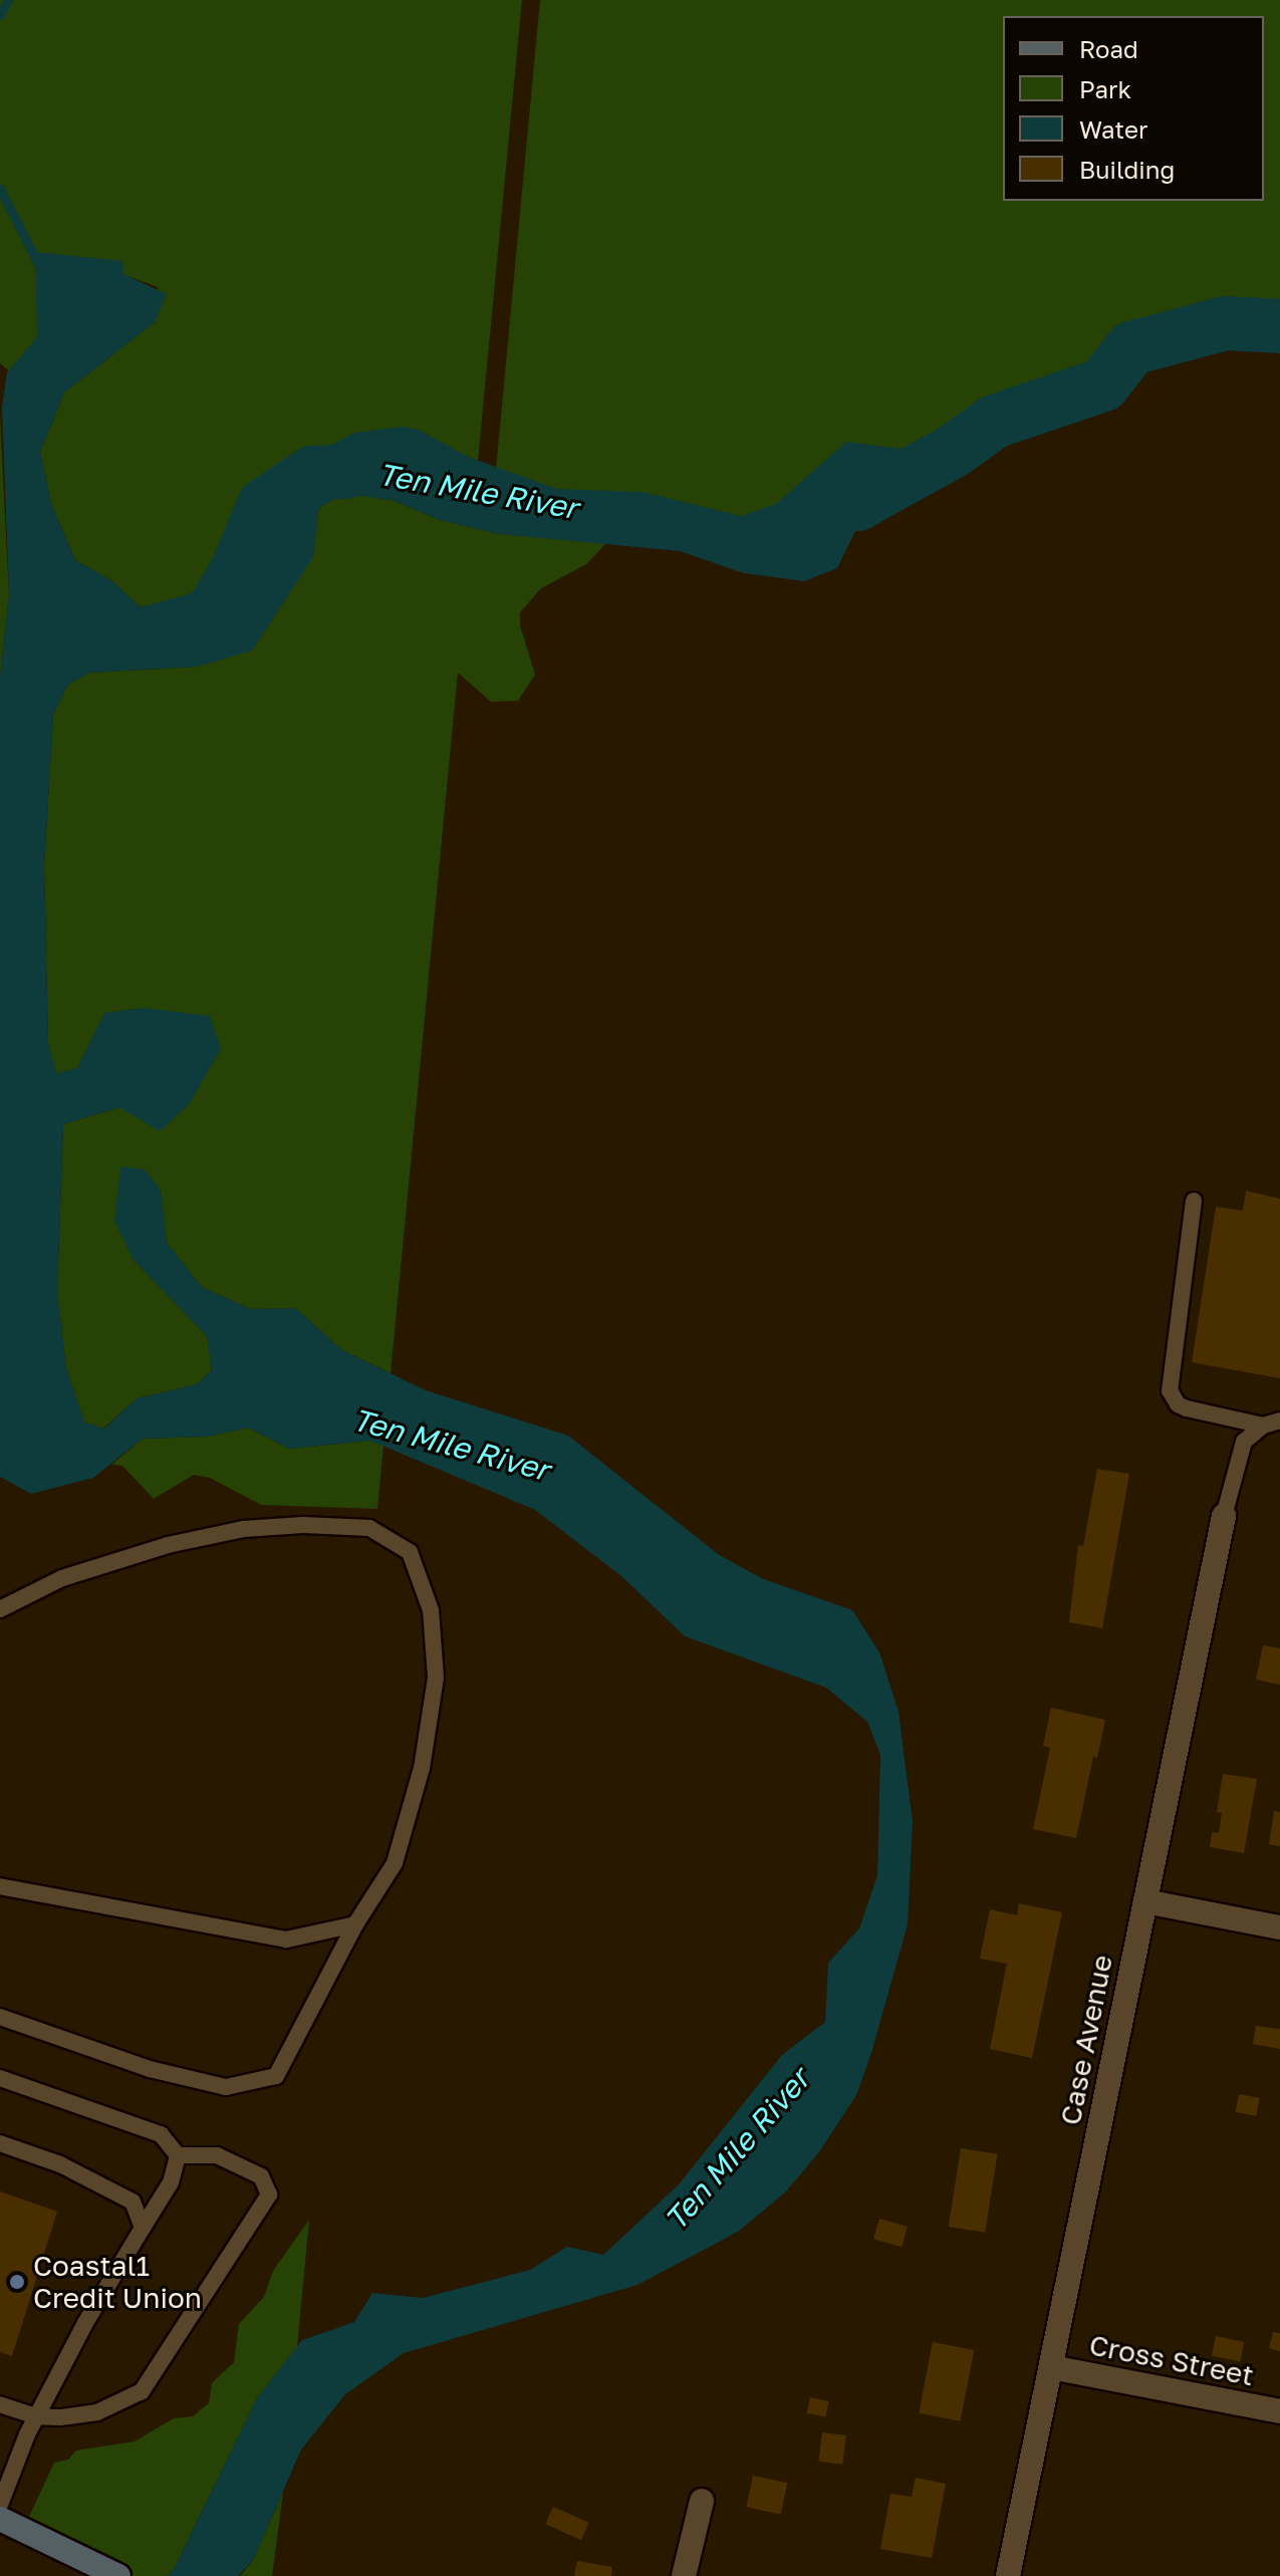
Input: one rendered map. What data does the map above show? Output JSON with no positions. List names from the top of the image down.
{
  "streets": {
    "street": ["Case Avenue", "Cross Street"]
  },
  "crossings": [
    ["Case Avenue", "Cross Street"]
  ],
  "water": ["Ten Mile River"],
  "places": ["Coastal1 Credit Union"],
  "legend": [
    "Road",
    "Park",
    "Water",
    "Building"
  ]
}
